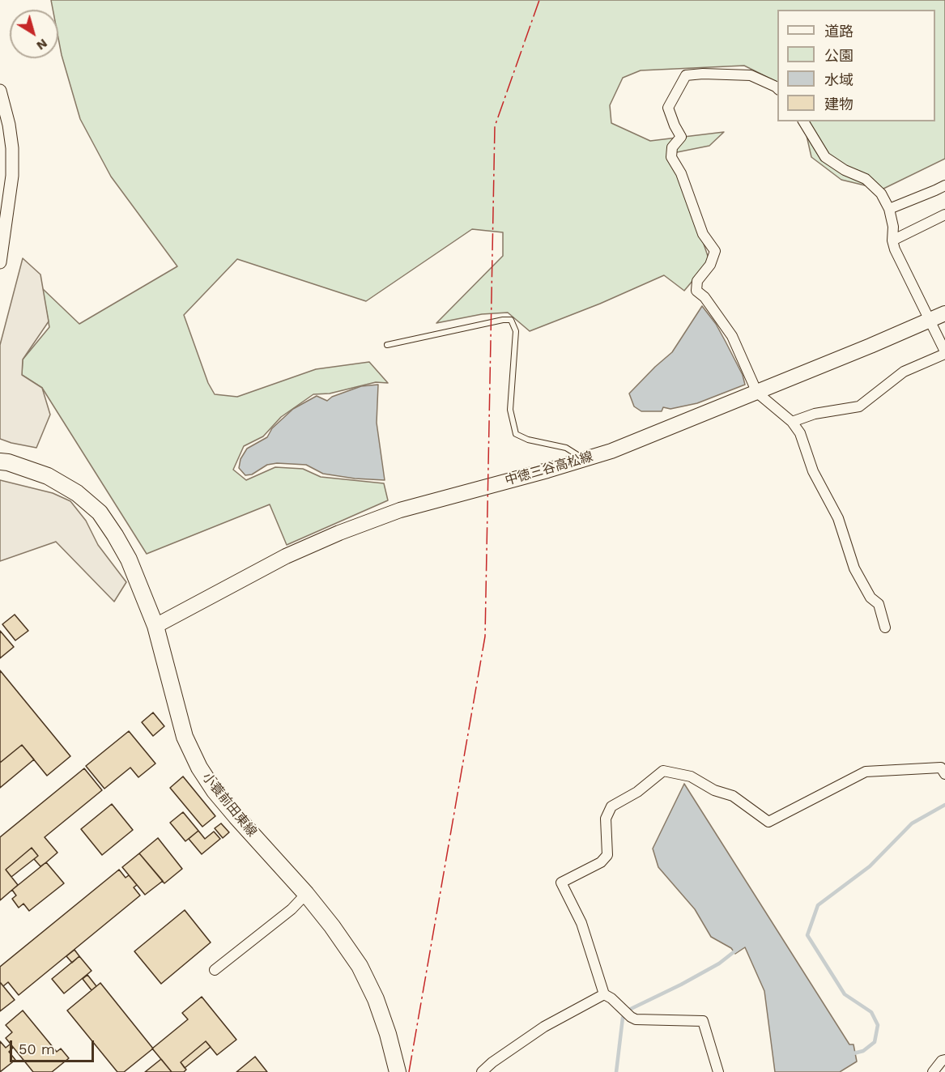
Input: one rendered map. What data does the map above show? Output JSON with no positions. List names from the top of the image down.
{
  "streets": {
    "main road": ["中徳三谷高松線", "小蓑前田東線"]
  },
  "crossings": [
    ["中徳三谷高松線", "小蓑前田東線"]
  ],
  "legend": [
    "道路",
    "公園",
    "水域",
    "建物"
  ],
  "scale_bar": "50 m",
  "north": "bottom right"
}
